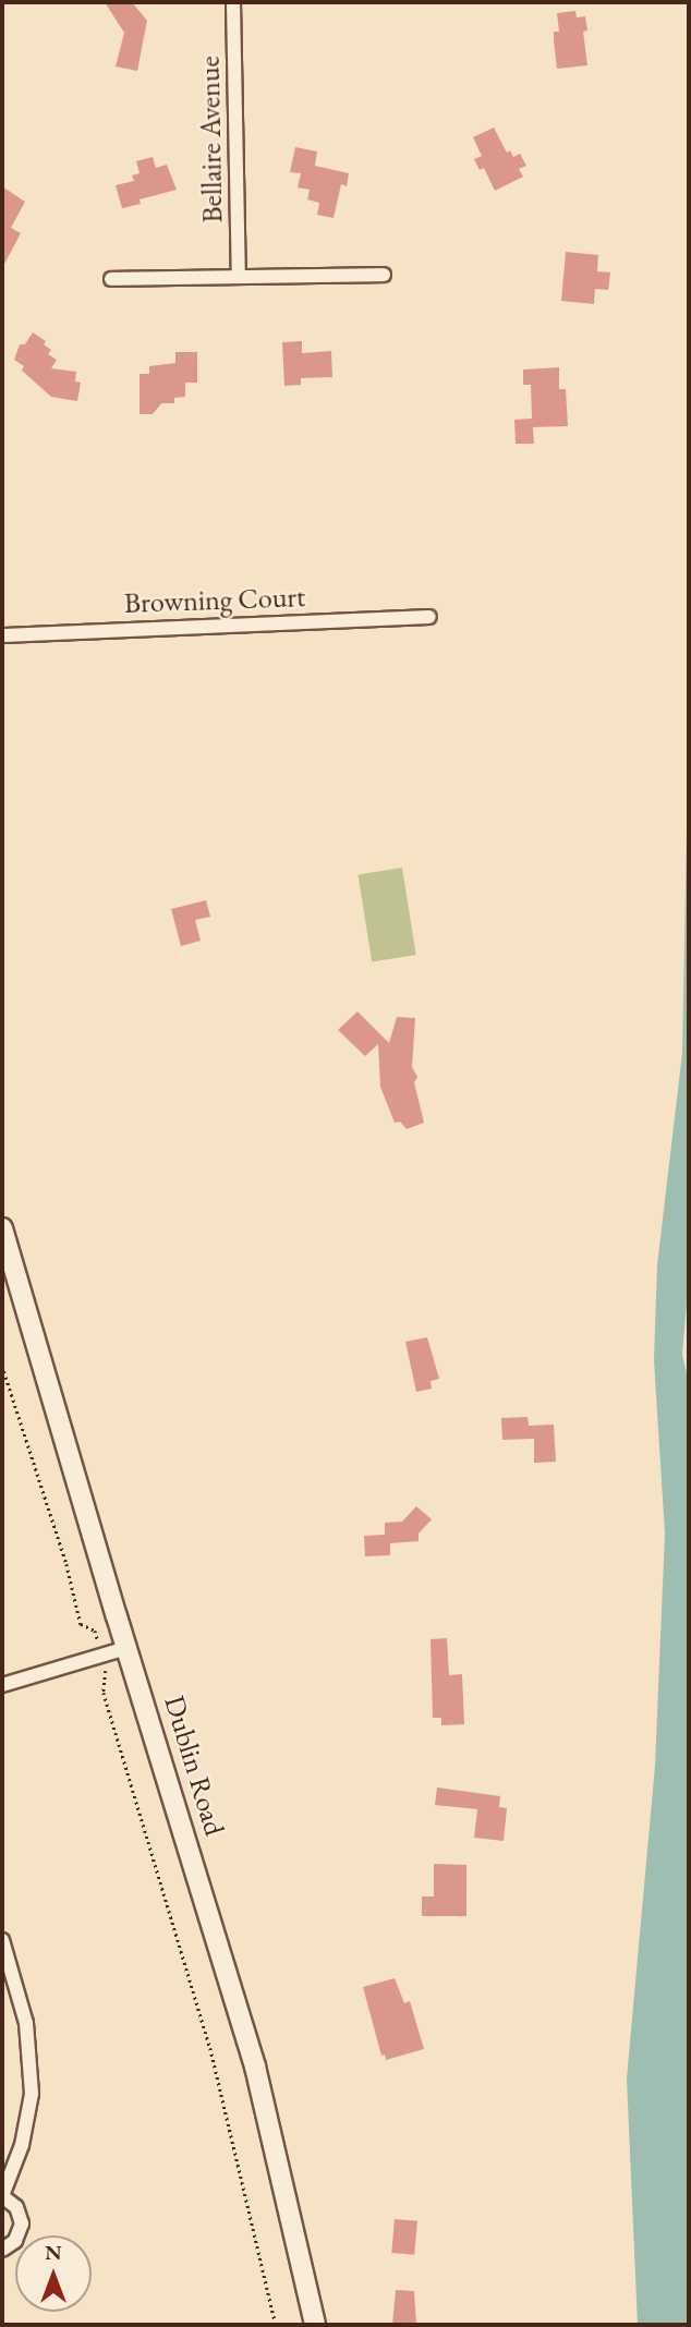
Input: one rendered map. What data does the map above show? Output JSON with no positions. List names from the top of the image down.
{
  "streets": {
    "main road": ["Dublin Road"],
    "street": ["Bellaire Avenue", "Browning Court"]
  },
  "north": "top"
}
